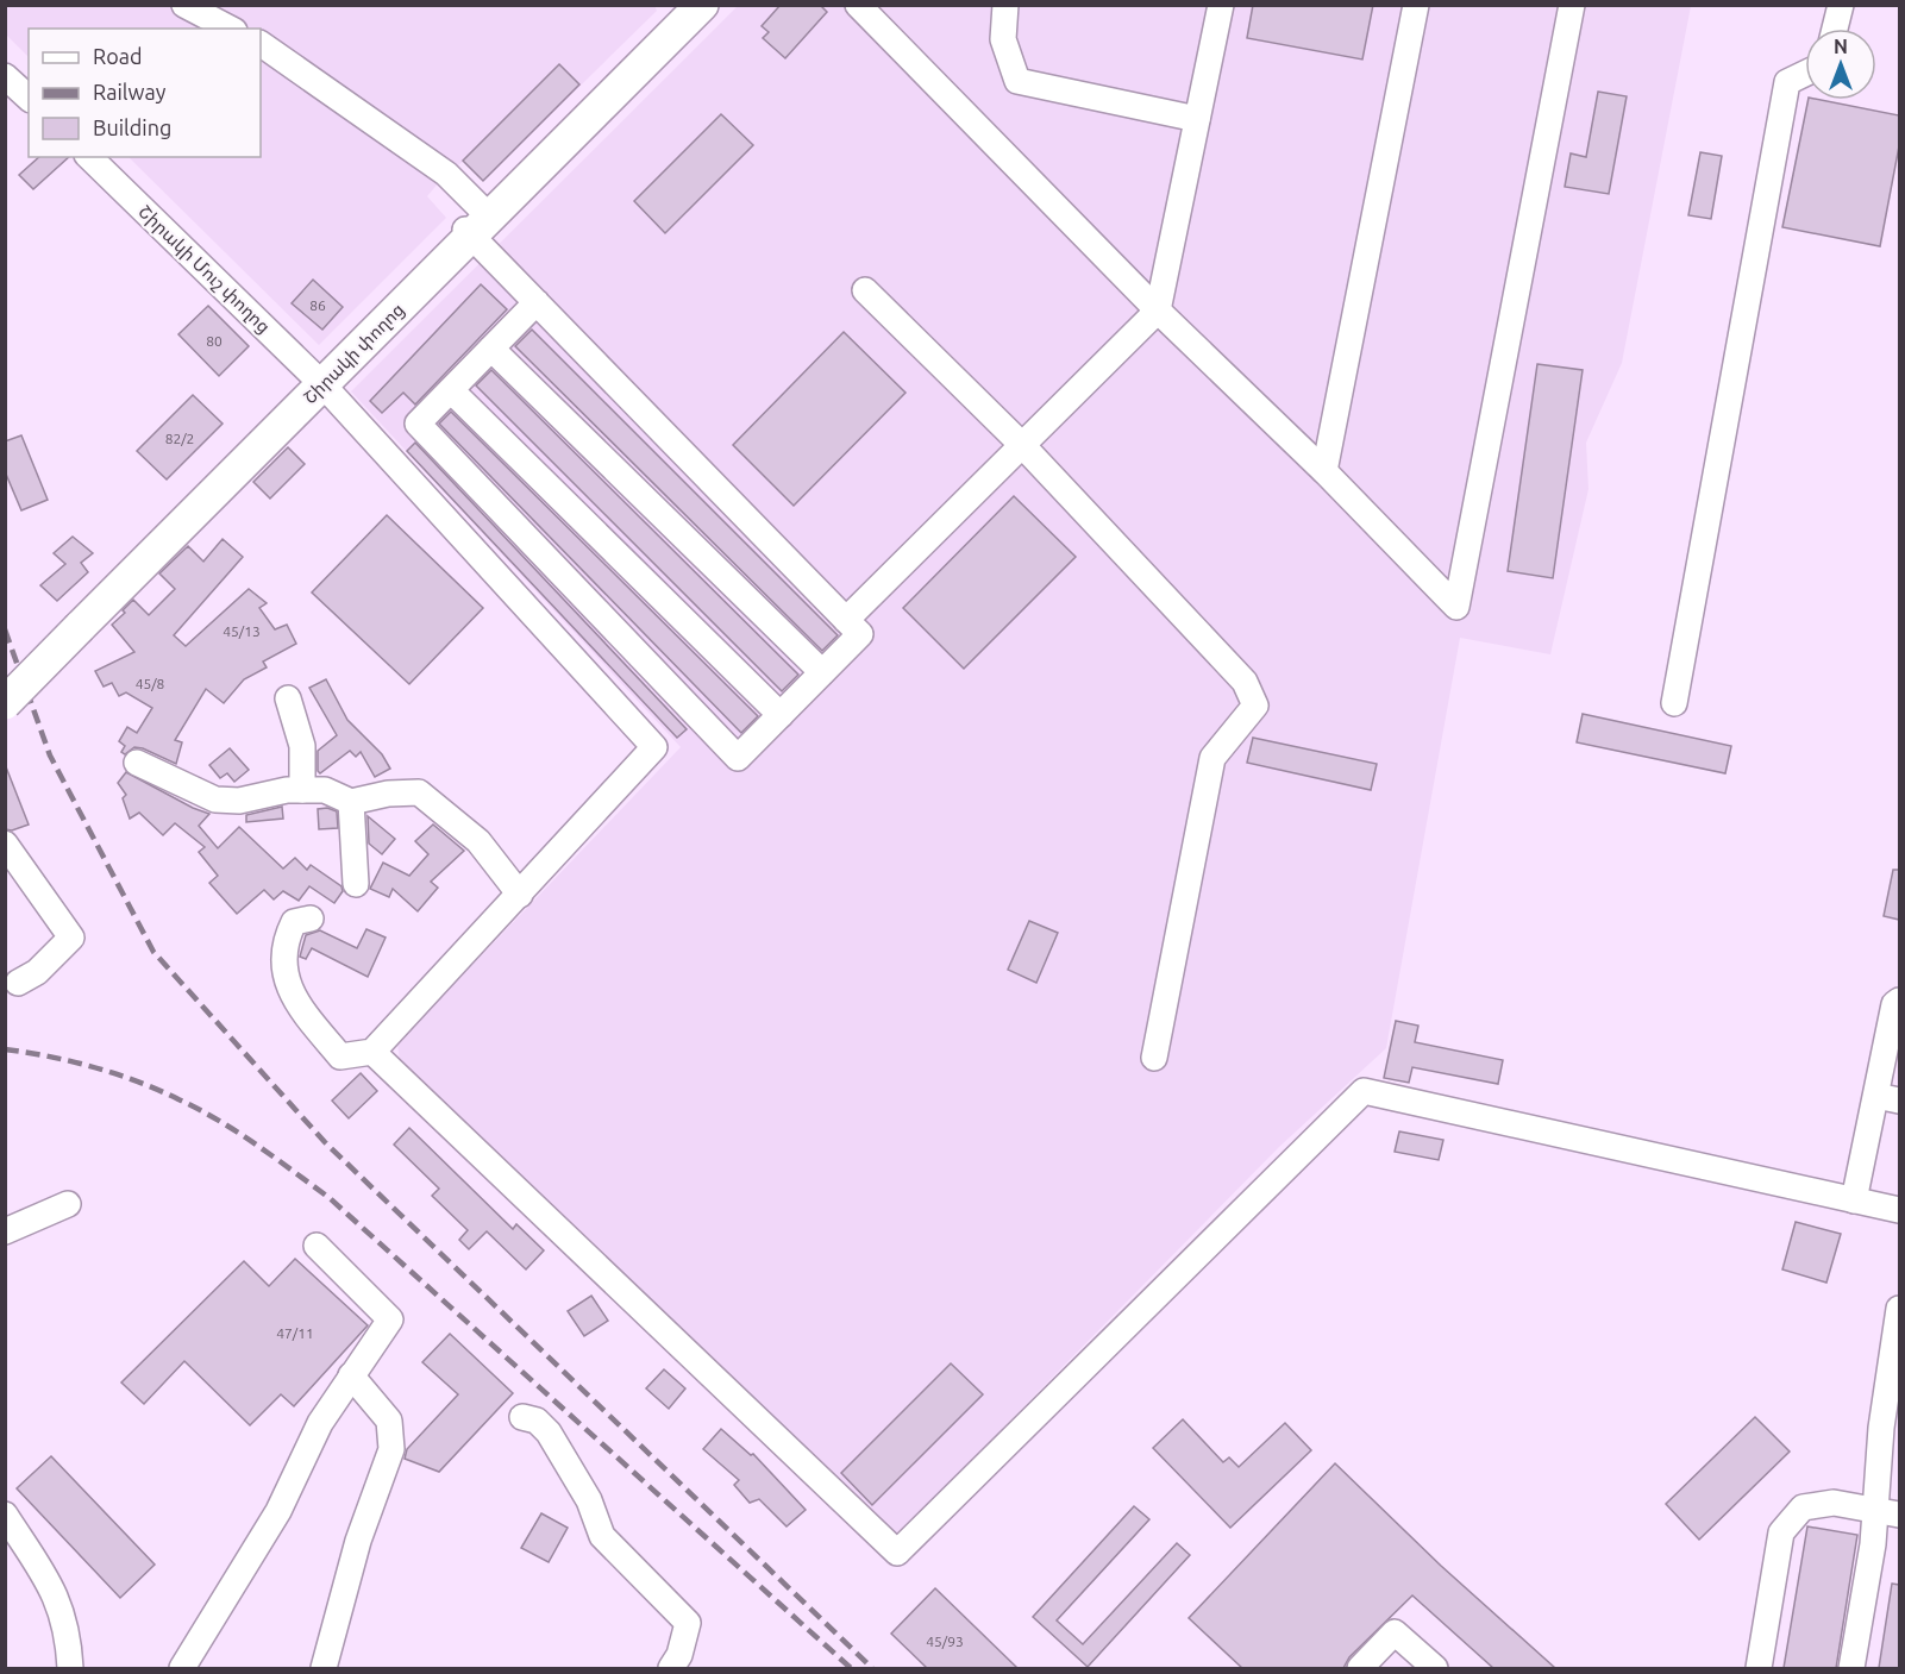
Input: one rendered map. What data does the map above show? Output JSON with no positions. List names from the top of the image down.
{
  "streets": {
    "main road": ["Շիրակի փողոց"],
    "street": ["Շիրակի Մուշ փողոց"]
  },
  "crossings": [
    ["Շիրակի Մուշ փողոց", "Շիրակի փողոց"]
  ],
  "house_numbers": [
    "86",
    "80",
    "82/2",
    "45/13",
    "45/8",
    "47/11",
    "45/93"
  ],
  "legend": ["Road", "Railway", "Building"],
  "north": "top"
}
